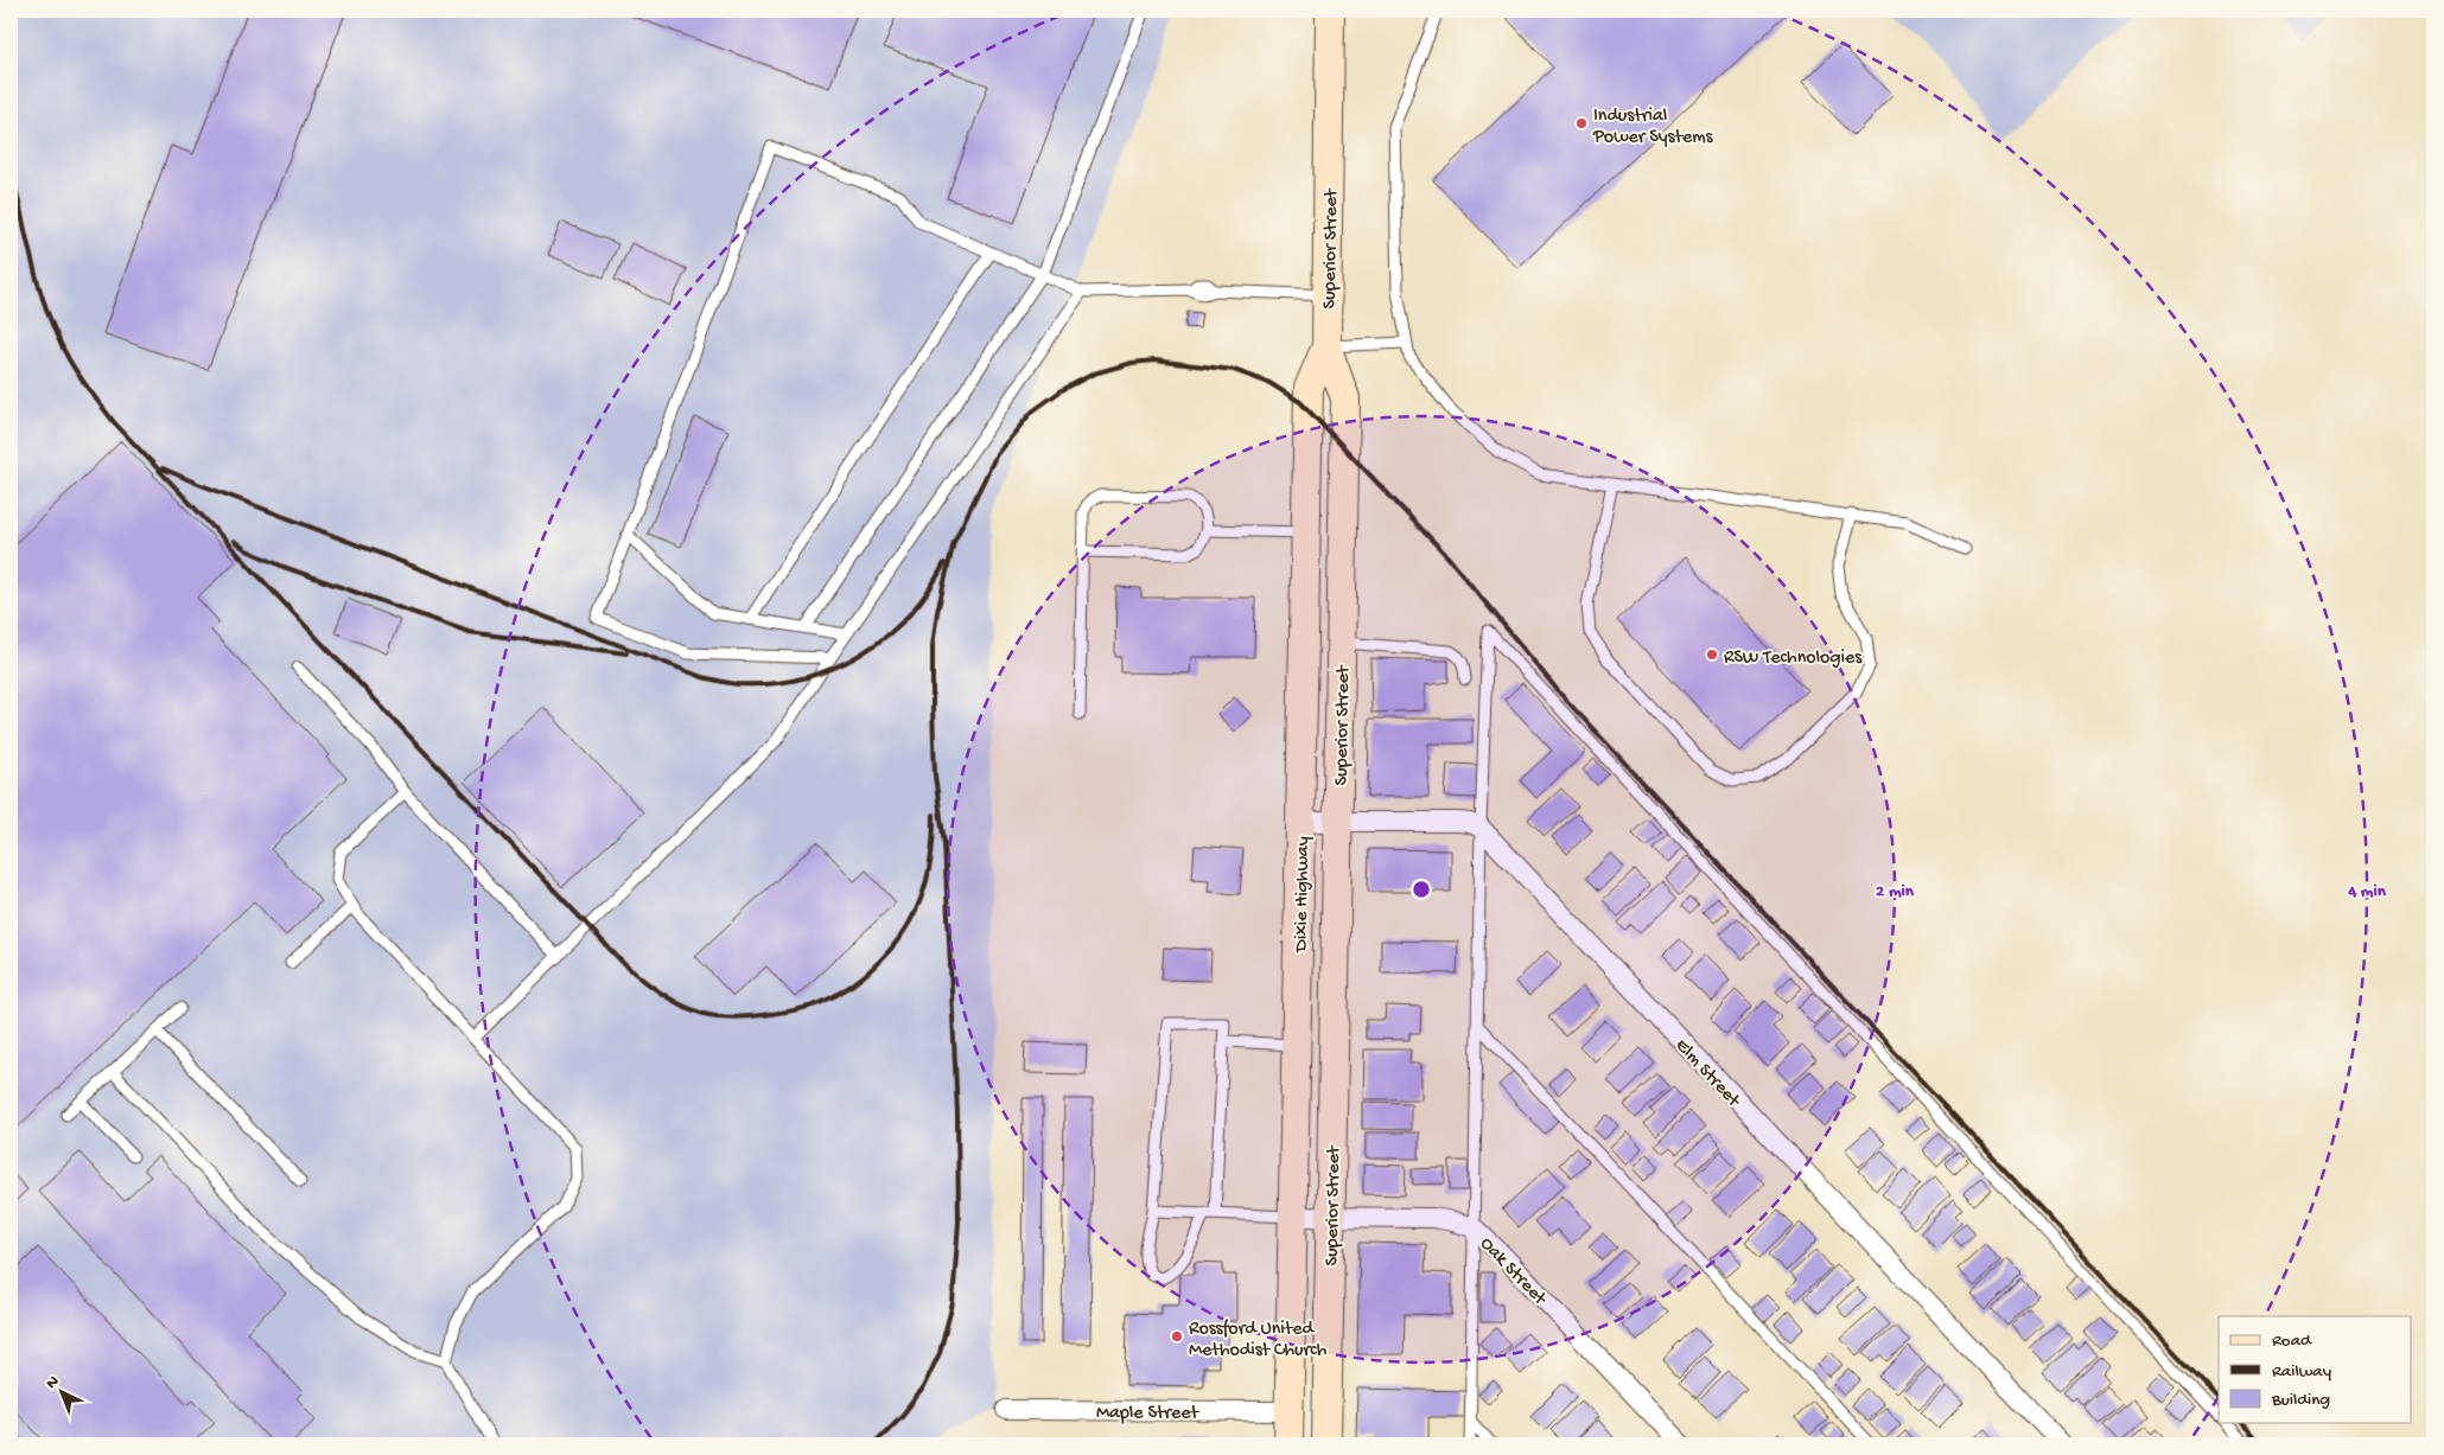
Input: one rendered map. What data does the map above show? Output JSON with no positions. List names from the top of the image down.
{
  "streets": {
    "main road": ["Superior Street", "Dixie Highway"],
    "street": ["Elm Street", "Oak Street", "Maple Street"]
  },
  "crossings": [
    ["Superior Street", "Dixie Highway"],
    ["Superior Street", "Oak Street"],
    ["Dixie Highway", "Oak Street"],
    ["Dixie Highway", "Maple Street"]
  ],
  "places": ["Industrial Power Systems", "RSW Technologies", "Rossford United Methodist Church"],
  "legend": ["Road", "Railway", "Building"],
  "north": "top left",
  "rings": ["2 min", "4 min"]
}
